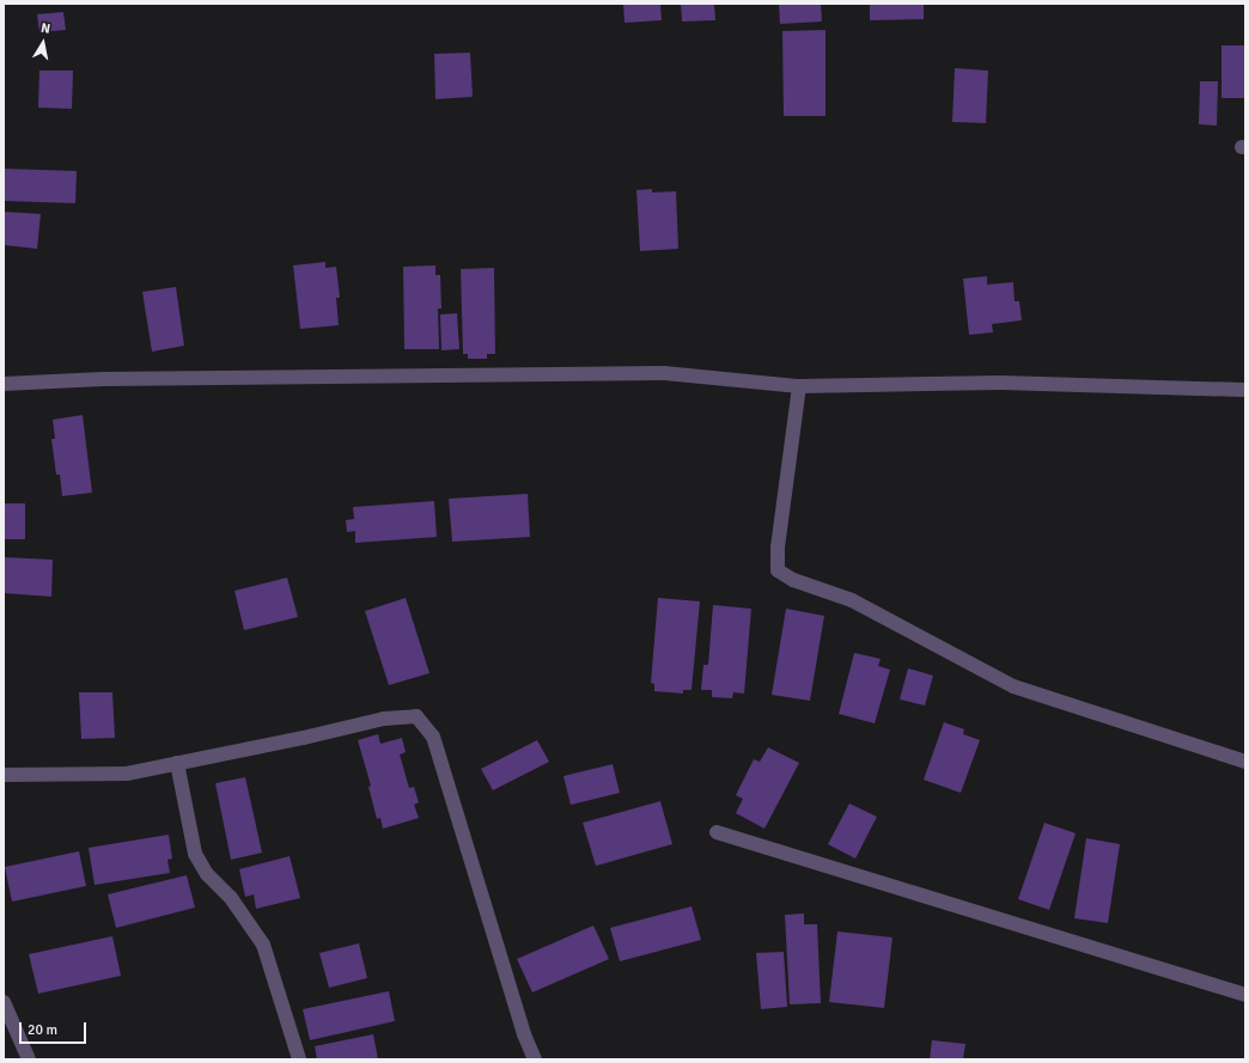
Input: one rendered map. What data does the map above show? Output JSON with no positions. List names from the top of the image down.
{
  "scale_bar": "20 m",
  "north": "top"
}
